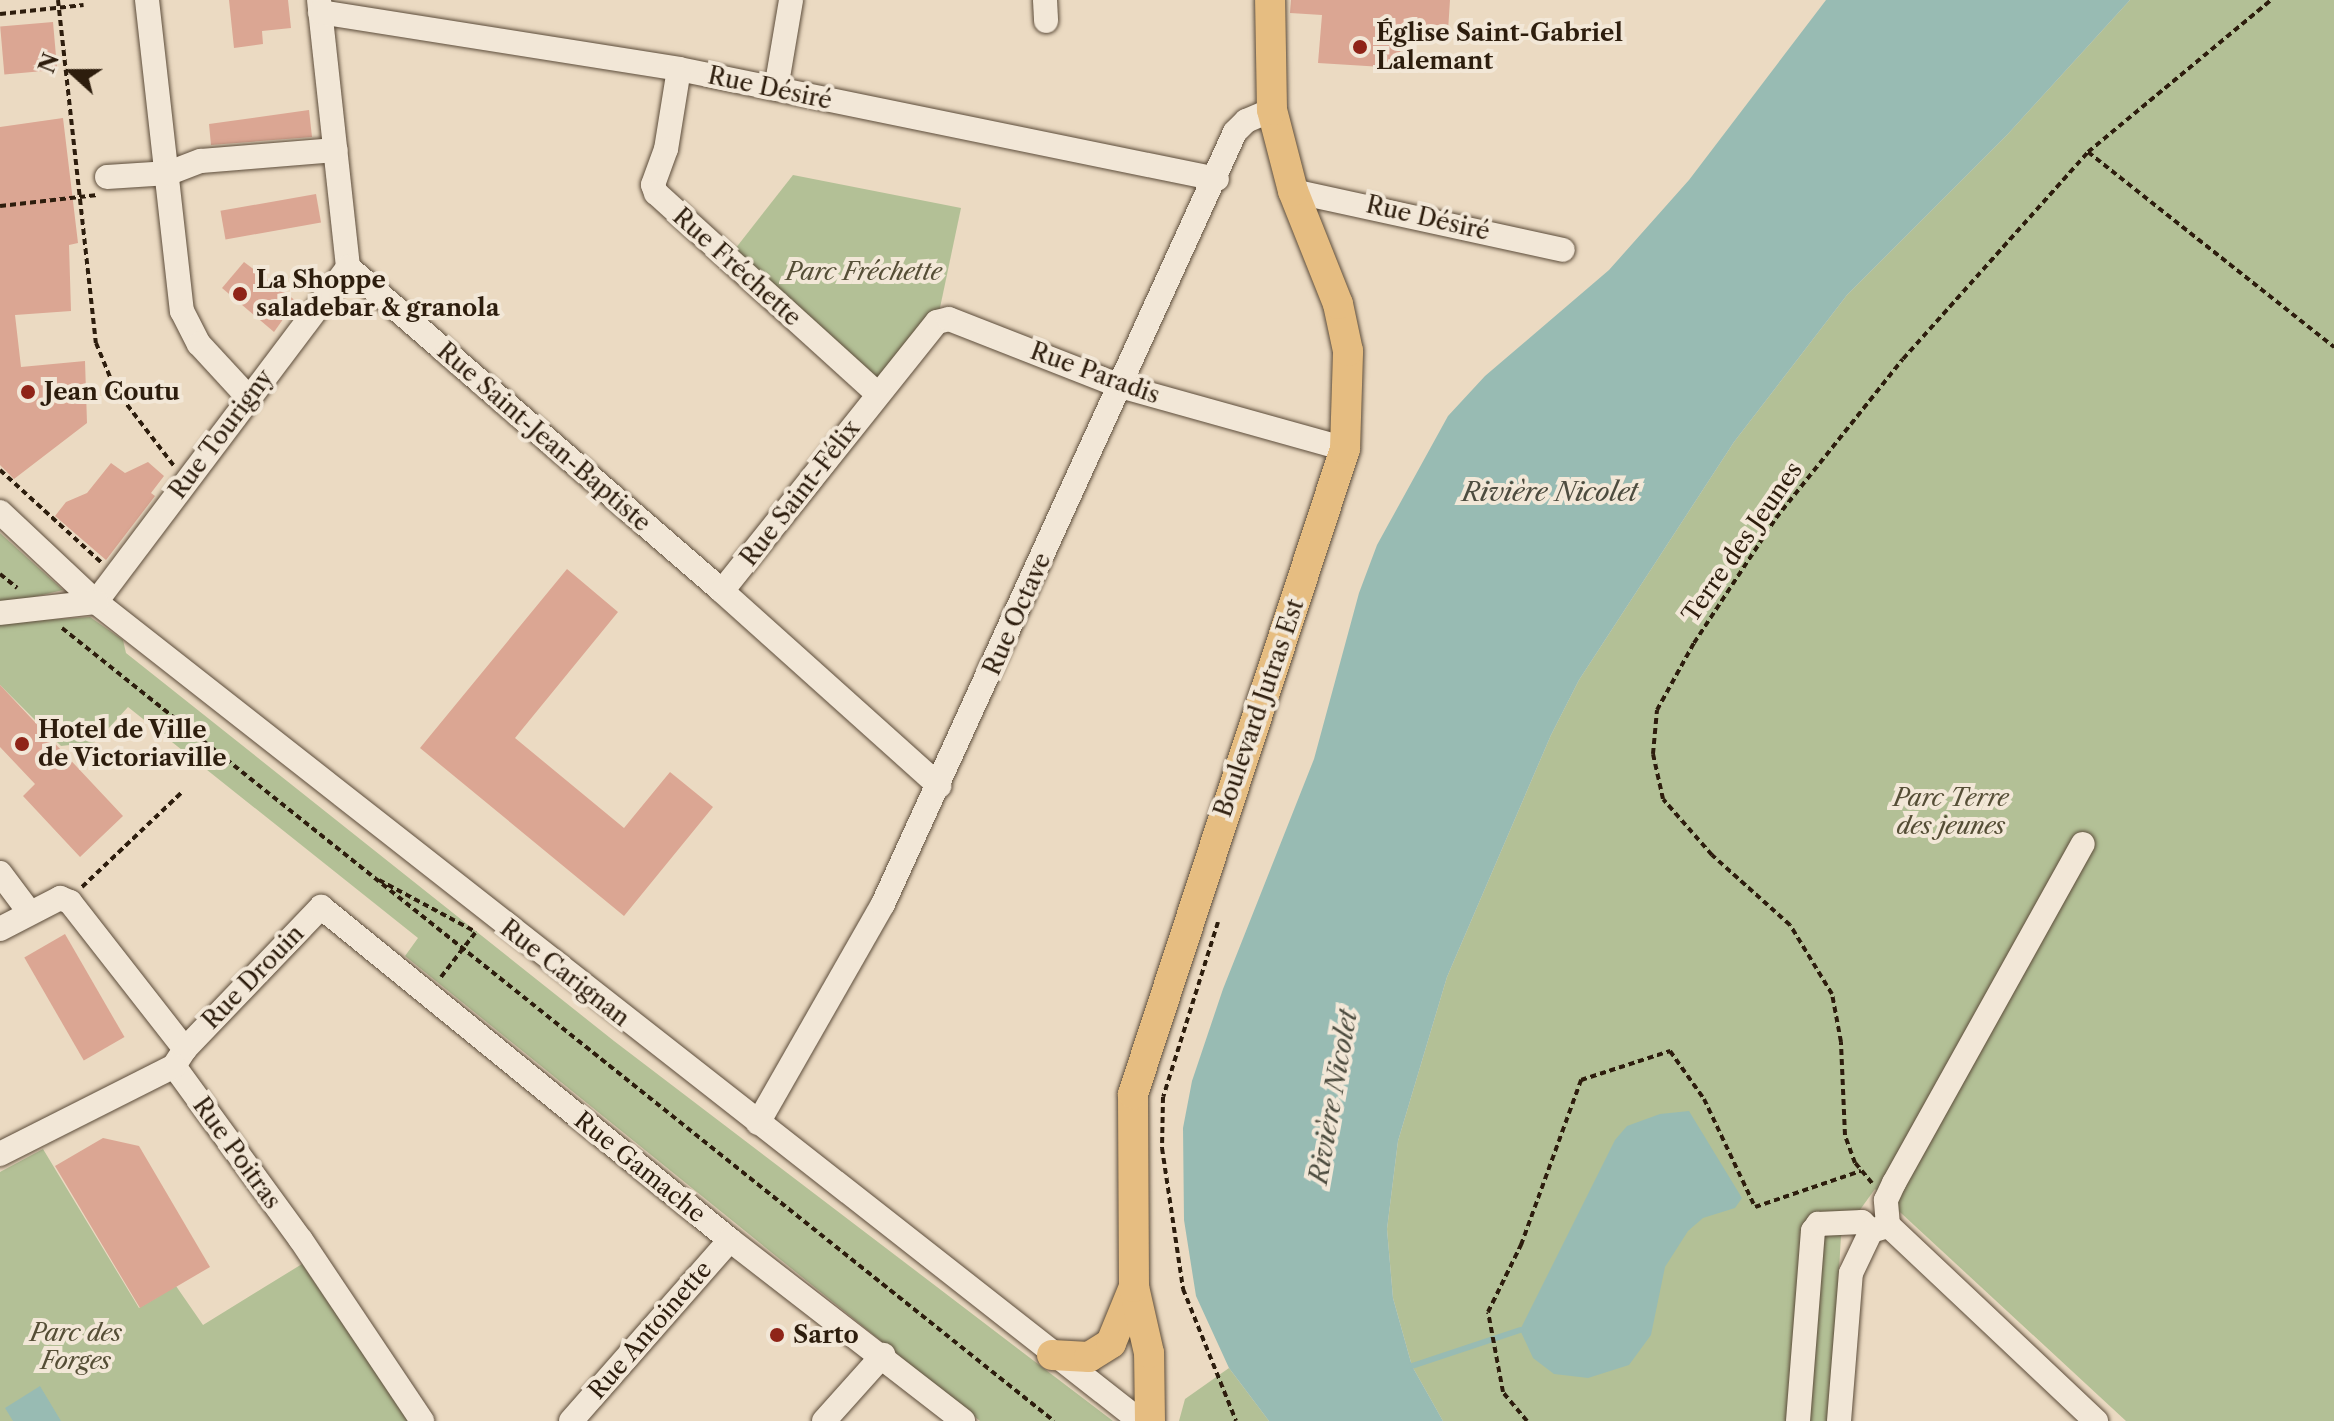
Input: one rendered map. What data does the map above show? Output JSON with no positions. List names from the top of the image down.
{
  "streets": {
    "main road": ["Boulevard Jutras Est"],
    "street": [
      "Rue Désiré",
      "Rue Fréchette",
      "Rue Paradis",
      "Rue Tourigny",
      "Rue Saint-Jean-Baptiste",
      "Rue Saint-Félix",
      "Rue Octave",
      "Rue Carignan",
      "Rue Drouin",
      "Rue Poitras",
      "Rue Gamache",
      "Rue Antoinette"
    ],
    "path": ["Terre des Jeunes"]
  },
  "crossings": [
    ["Rue Désiré", "Rue Fréchette"],
    ["Rue Désiré", "Rue Octave"],
    ["Rue Désiré", "Boulevard Jutras Est"],
    ["Rue Fréchette", "Rue Paradis"],
    ["Rue Fréchette", "Rue Saint-Félix"],
    ["Rue Paradis", "Rue Saint-Félix"],
    ["Rue Paradis", "Rue Octave"],
    ["Rue Paradis", "Boulevard Jutras Est"],
    ["Rue Tourigny", "Rue Saint-Jean-Baptiste"],
    ["Rue Tourigny", "Rue Carignan"],
    ["Rue Saint-Jean-Baptiste", "Rue Saint-Félix"],
    ["Rue Saint-Jean-Baptiste", "Rue Octave"],
    ["Rue Octave", "Boulevard Jutras Est"],
    ["Rue Octave", "Rue Carignan"],
    ["Rue Drouin", "Rue Poitras"],
    ["Rue Drouin", "Rue Gamache"],
    ["Rue Gamache", "Rue Antoinette"]
  ],
  "water": ["Rivière Nicolet"],
  "parks": ["Parc Fréchette", "Parc Terre des jeunes", "Parc des Forges"],
  "places": [
    "Église Saint-Gabriel Lalemant",
    "La Shoppe saladebar & granola",
    "Jean Coutu",
    "Hotel de Ville de Victoriaville",
    "Sarto"
  ],
  "north": "left"
}
